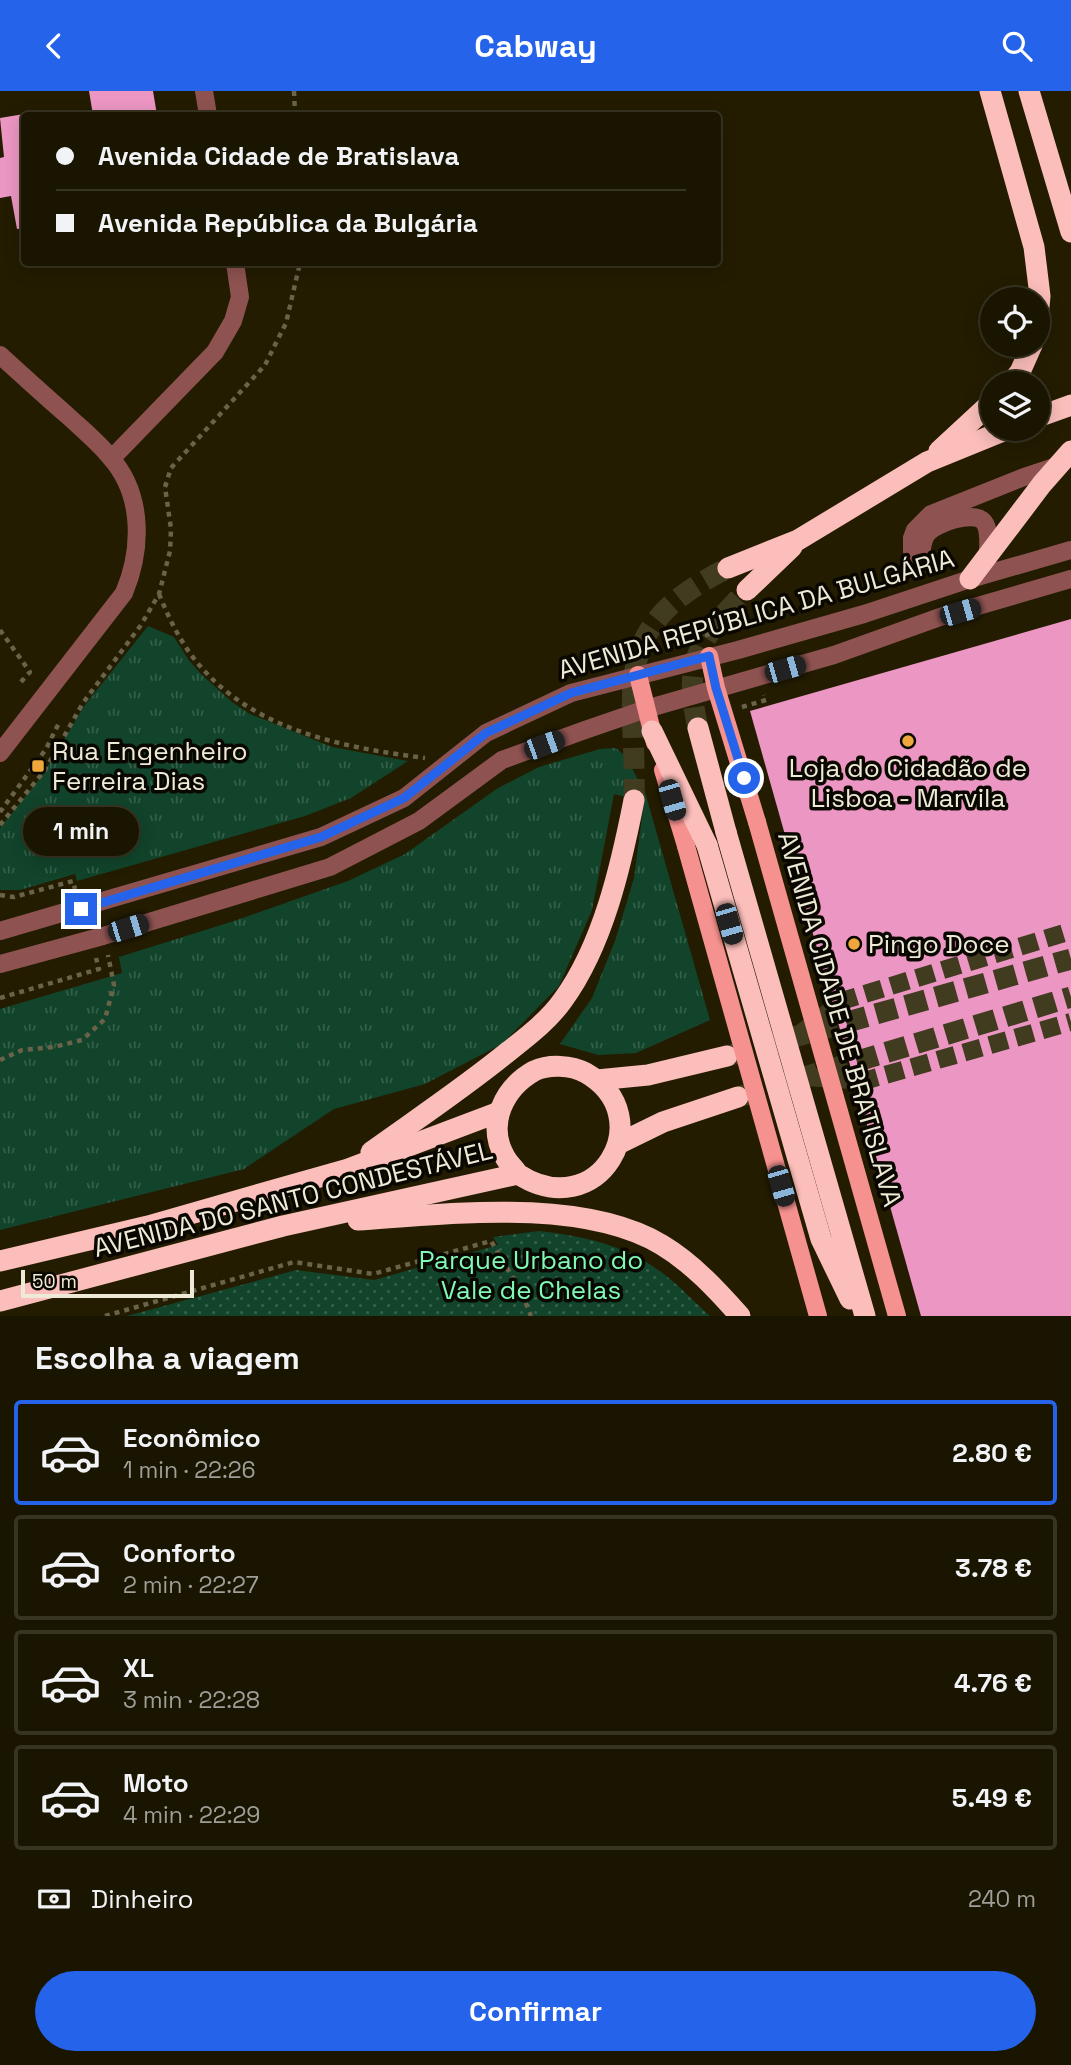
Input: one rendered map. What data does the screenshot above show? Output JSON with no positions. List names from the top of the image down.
{
  "streets": {
    "highway": ["AVENIDA DO SANTO CONDESTÁVEL"],
    "main road": ["AVENIDA CIDADE DE BRATISLAVA"],
    "street": ["AVENIDA REPÚBLICA DA BULGÁRIA"]
  },
  "crossings": [
    ["AVENIDA REPÚBLICA DA BULGÁRIA", "AVENIDA CIDADE DE BRATISLAVA"]
  ],
  "parks": ["Parque Urbano do Vale de Chelas"],
  "places": {
    "other": ["Loja do Cidadão de Lisboa - Marvila", "Pingo Doce"],
    "transit": ["Rua Engenheiro Ferreira Dias"]
  },
  "scale_bar": "50 m",
  "page": {
    "header": "Cabway",
    "banner": ["Avenida Cidade de Bratislava", "Avenida República da Bulgária"],
    "bubble": "1 min",
    "scale": "50 m",
    "heading": "Escolha a viagem",
    "list": [
      {
        "name": "Econômico",
        "note": "1 min · 22:26",
        "value": "2.80 €"
      },
      {
        "name": "Conforto",
        "note": "2 min · 22:27",
        "value": "3.78 €"
      },
      {
        "name": "XL",
        "note": "3 min · 22:28",
        "value": "4.76 €"
      },
      {
        "name": "Moto",
        "note": "4 min · 22:29",
        "value": "5.49 €"
      }
    ],
    "pay": ["Dinheiro", "240 m"],
    "buttons": "Confirmar"
  }
}
